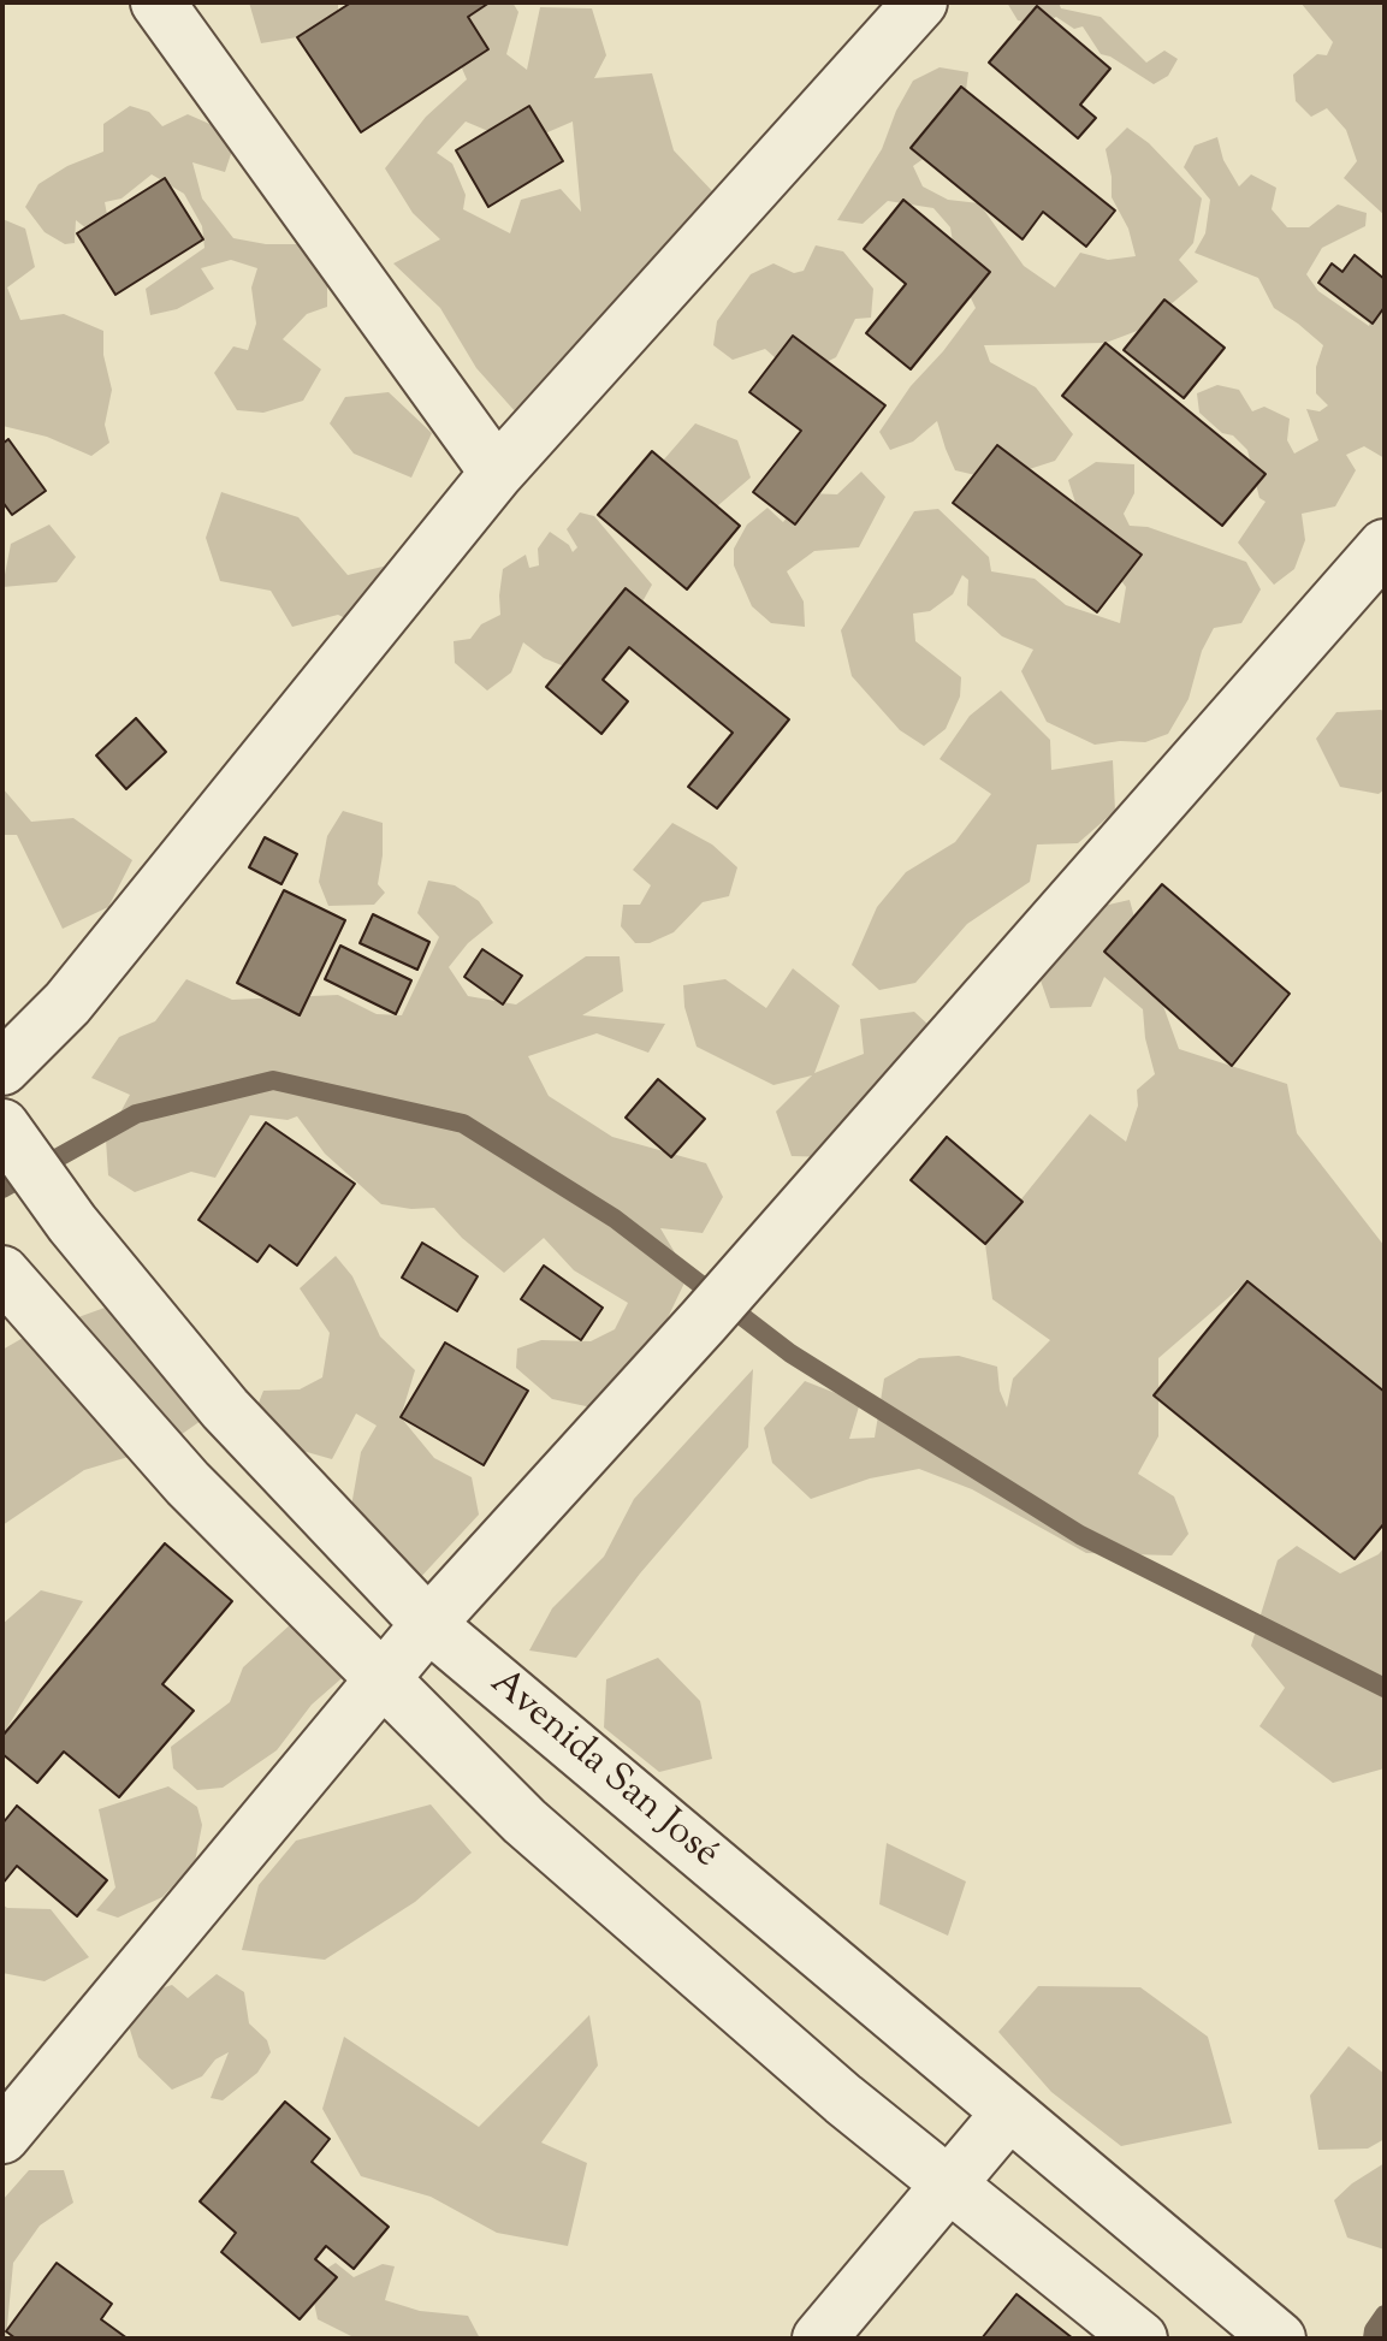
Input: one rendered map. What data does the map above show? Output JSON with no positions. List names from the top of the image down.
{
  "streets": {
    "street": ["Avenida San José"]
  }
}
